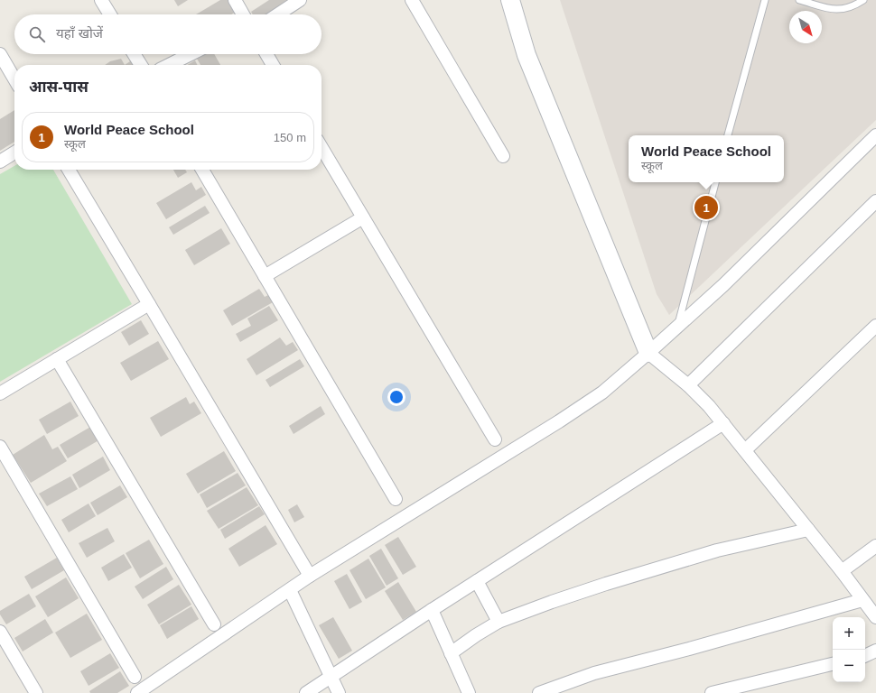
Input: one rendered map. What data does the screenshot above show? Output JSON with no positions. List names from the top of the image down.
{
  "north": "bottom right",
  "page": {
    "search": "यहाँ खोजें",
    "heading": "आस-पास",
    "list": [
      {
        "mark": "1",
        "name": "World Peace School",
        "note": "स्कूल",
        "value": "150 m"
      }
    ],
    "popup": ["World Peace School", "स्कूल"],
    "pins": "1",
    "map_buttons": ["+", "−"]
  }
}
